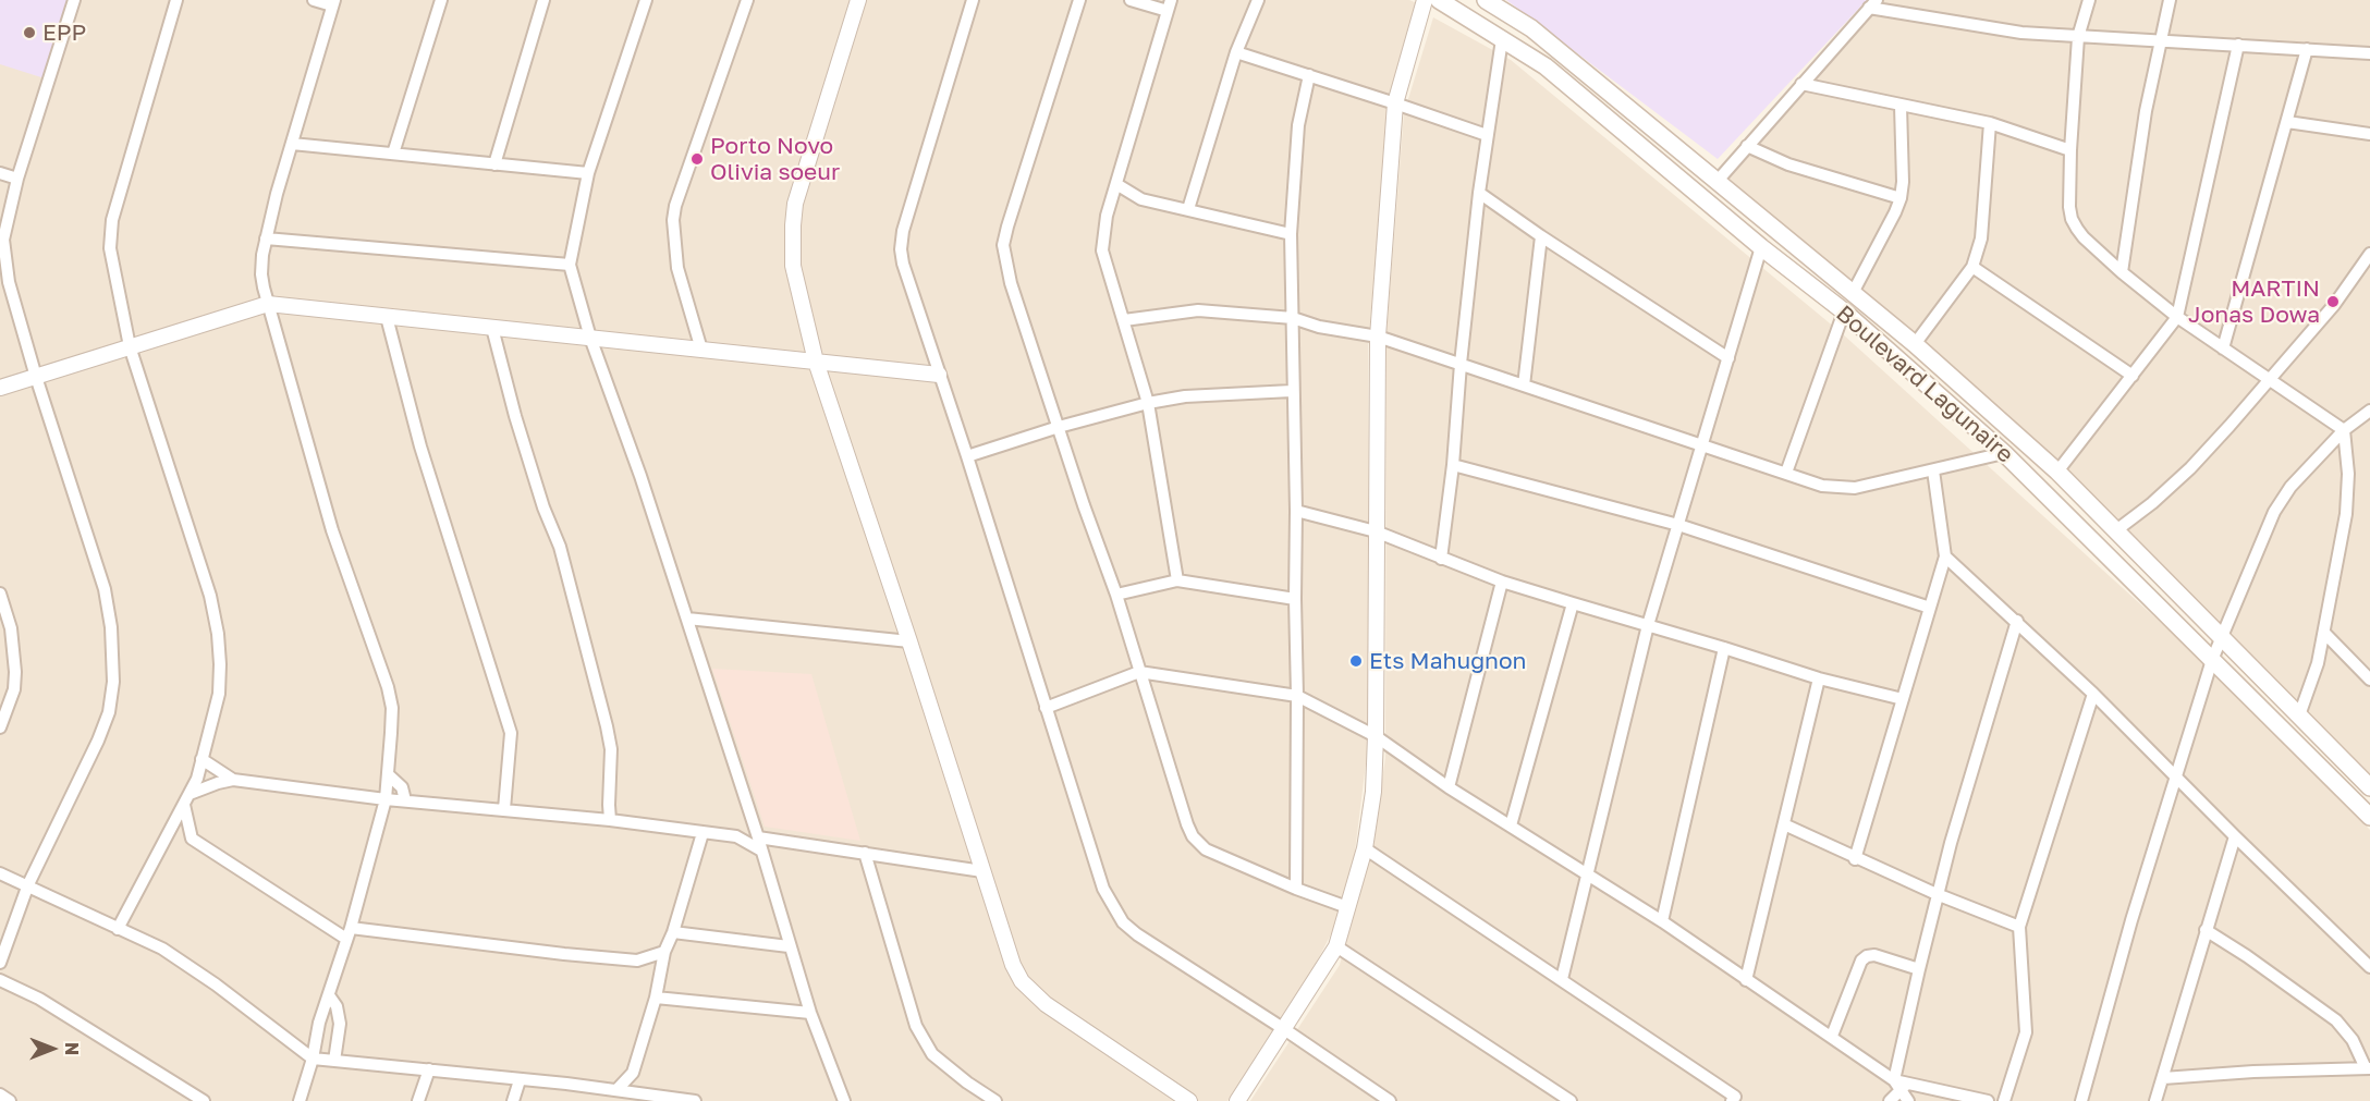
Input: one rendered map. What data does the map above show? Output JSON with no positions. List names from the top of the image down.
{
  "streets": {
    "main road": ["Boulevard Lagunaire"]
  },
  "places": [
    "EPP",
    "Porto Novo Olivia soeur",
    "MARTIN Jonas Dowa",
    "Ets Mahugnon"
  ],
  "north": "right"
}
